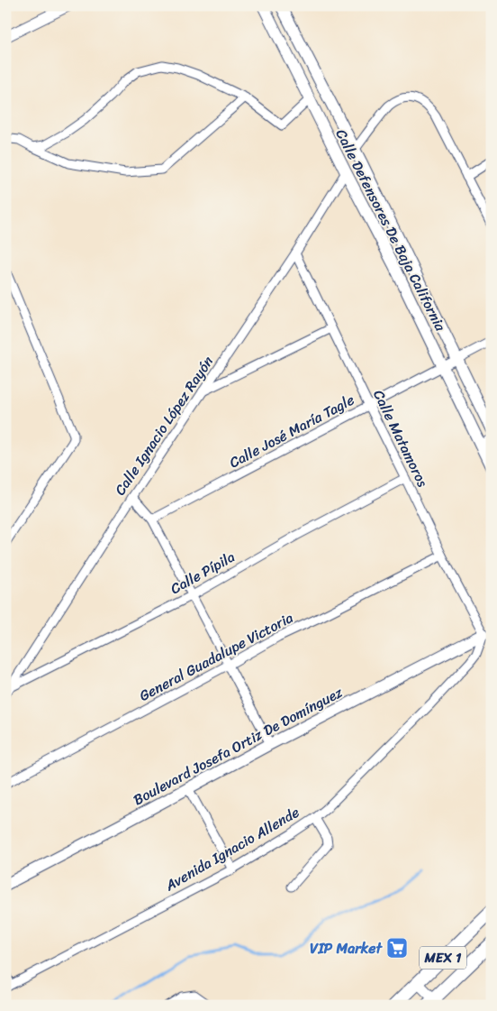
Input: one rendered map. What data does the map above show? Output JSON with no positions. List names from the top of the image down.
{
  "streets": {
    "highway": ["MEX 1"],
    "main road": ["Calle Defensores De Baja California", "Boulevard Josefa Ortiz De Domínguez"],
    "street": [
      "Calle Ignacio López Rayón",
      "Calle José María Tagle",
      "Calle Matamoros",
      "Calle Pípila",
      "General Guadalupe Victoria",
      "Avenida Ignacio Allende"
    ]
  },
  "crossings": [
    ["Calle Defensores De Baja California", "Calle Ignacio López Rayón"],
    ["Calle Defensores De Baja California", "Calle José María Tagle"],
    ["Calle Ignacio López Rayón", "Calle Matamoros"],
    ["Calle Ignacio López Rayón", "Calle Pípila"],
    ["Calle José María Tagle", "Calle Matamoros"],
    ["Calle Matamoros", "Calle Pípila"],
    ["Calle Matamoros", "General Guadalupe Victoria"],
    ["Calle Matamoros", "Boulevard Josefa Ortiz De Domínguez"],
    ["Calle Matamoros", "Avenida Ignacio Allende"],
    ["Boulevard Josefa Ortiz De Domínguez", "Avenida Ignacio Allende"]
  ],
  "places": {
    "supermarket": ["VIP Market"]
  }
}
